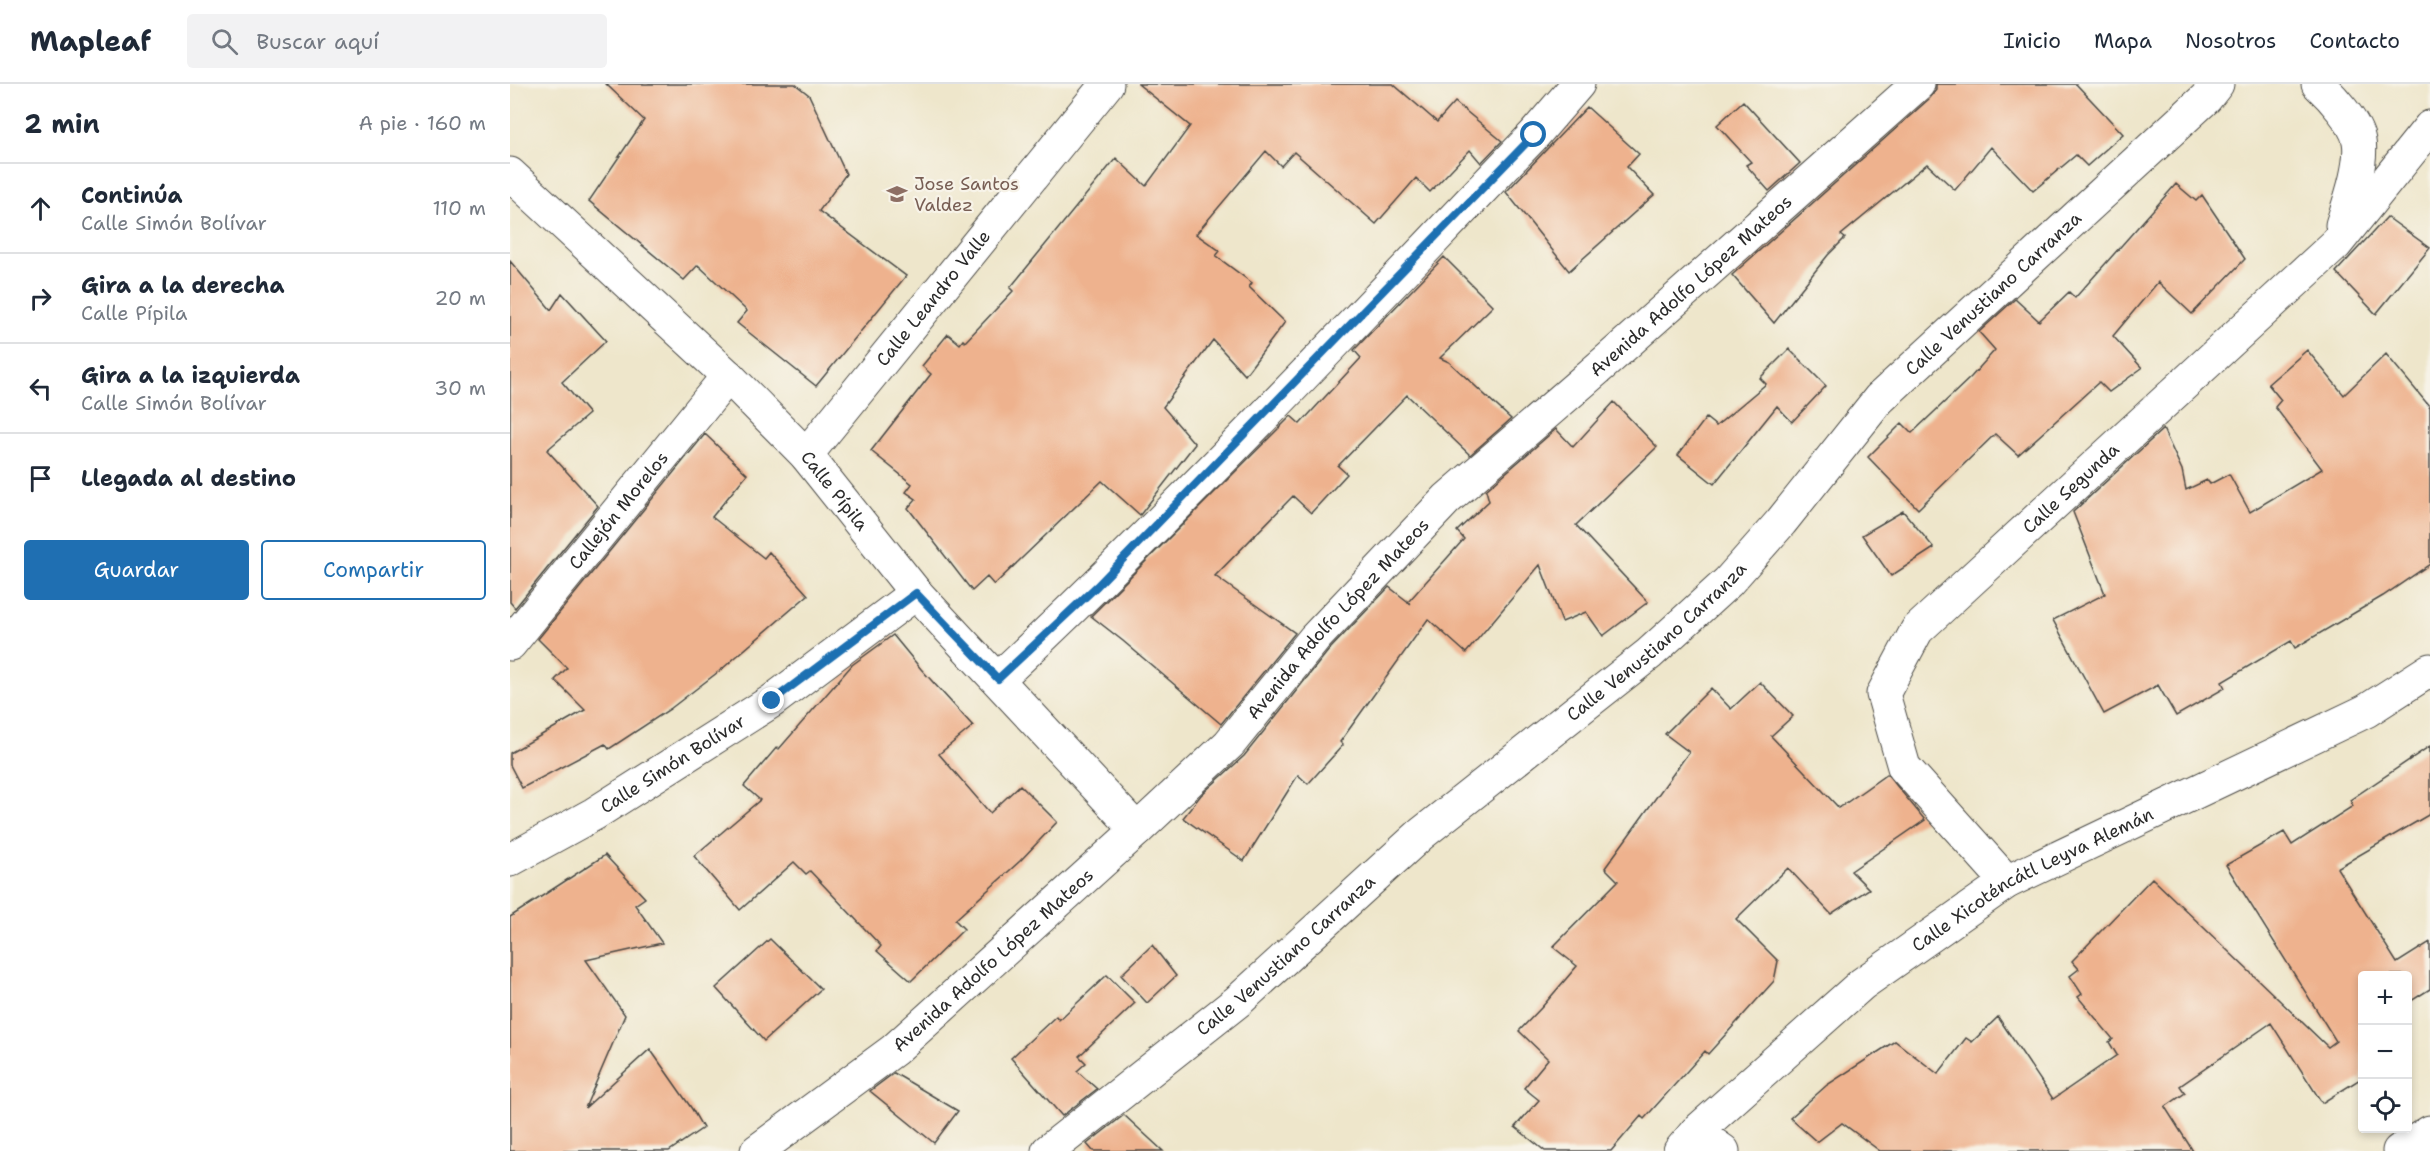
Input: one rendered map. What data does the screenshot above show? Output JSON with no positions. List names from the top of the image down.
{
  "streets": {
    "street": [
      "Avenida Adolfo López Mateos",
      "Calle Venustiano Carranza",
      "Calle Leandro Valle",
      "Calle Segunda",
      "Calle Pípila",
      "Callejón Morelos",
      "Calle Simón Bolívar",
      "Calle Xicoténcátl Leyva Alemán"
    ]
  },
  "crossings": [
    ["Avenida Adolfo López Mateos", "Calle Pípila"],
    ["Calle Leandro Valle", "Calle Pípila"],
    ["Calle Segunda", "Calle Xicoténcátl Leyva Alemán"],
    ["Calle Pípila", "Callejón Morelos"],
    ["Calle Pípila", "Calle Simón Bolívar"]
  ],
  "places": {
    "school or university": ["Jose Santos Valdez"]
  },
  "page": {
    "header": "Mapleaf",
    "search": "Buscar aquí",
    "nav": [
      "Inicio",
      "Mapa",
      "Nosotros",
      "Contacto"
    ],
    "heading": ["2 min", "A pie · 160 m"],
    "list": [
      ["Continúa", "Calle Simón Bolívar", "110 m"],
      ["Gira a la derecha", "Calle Pípila", "20 m"],
      ["Gira a la izquierda", "Calle Simón Bolívar", "30 m"],
      "Llegada al destino"
    ],
    "buttons": ["Guardar", "Compartir"],
    "map_buttons": ["+", "−"]
  }
}
